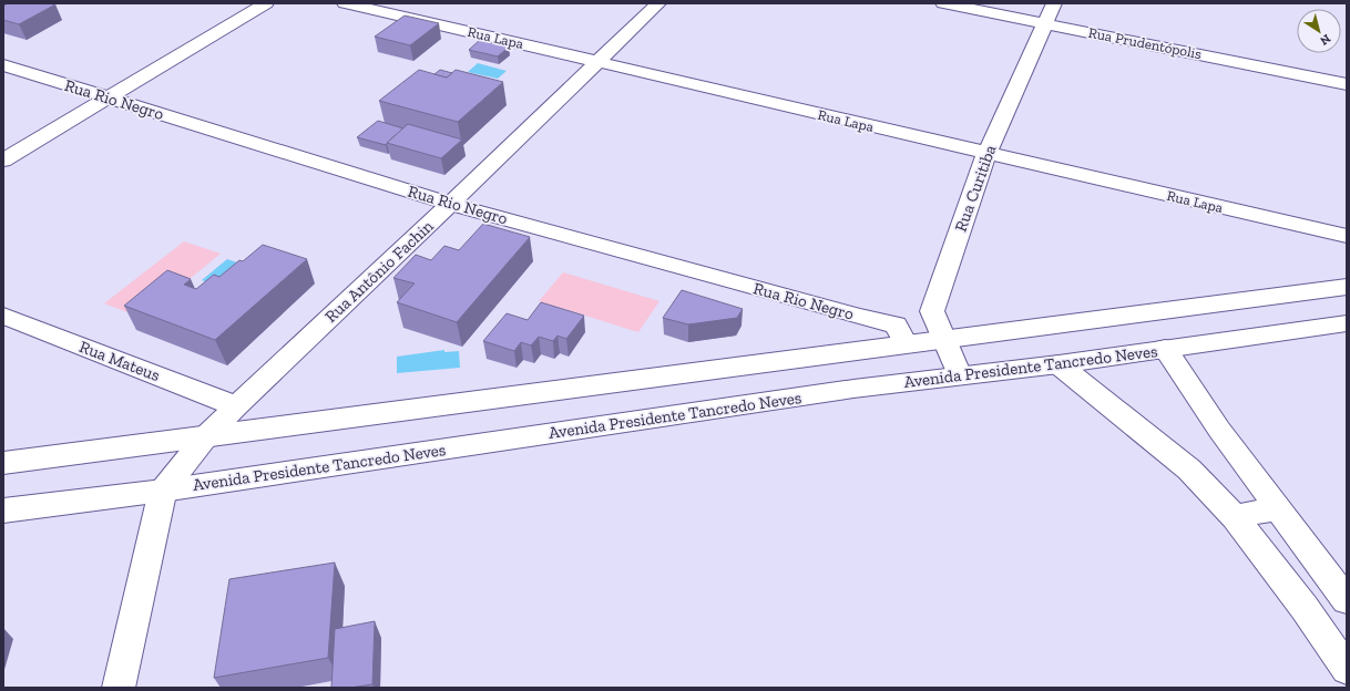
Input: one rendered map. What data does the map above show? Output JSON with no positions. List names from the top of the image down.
{
  "streets": {
    "street": [
      "Rua Lapa",
      "Rua Prudentópolis",
      "Rua Rio Negro",
      "Rua Curitiba",
      "Rua Antônio Fachin",
      "Rua Mateus",
      "Avenida Presidente Tancredo Neves"
    ]
  },
  "crossings": [
    ["Rua Lapa", "Rua Curitiba"],
    ["Rua Lapa", "Rua Antônio Fachin"],
    ["Rua Prudentópolis", "Rua Curitiba"],
    ["Rua Rio Negro", "Rua Antônio Fachin"],
    ["Rua Antônio Fachin", "Rua Mateus"],
    ["Rua Antônio Fachin", "Avenida Presidente Tancredo Neves"]
  ],
  "north": "bottom right"
}
